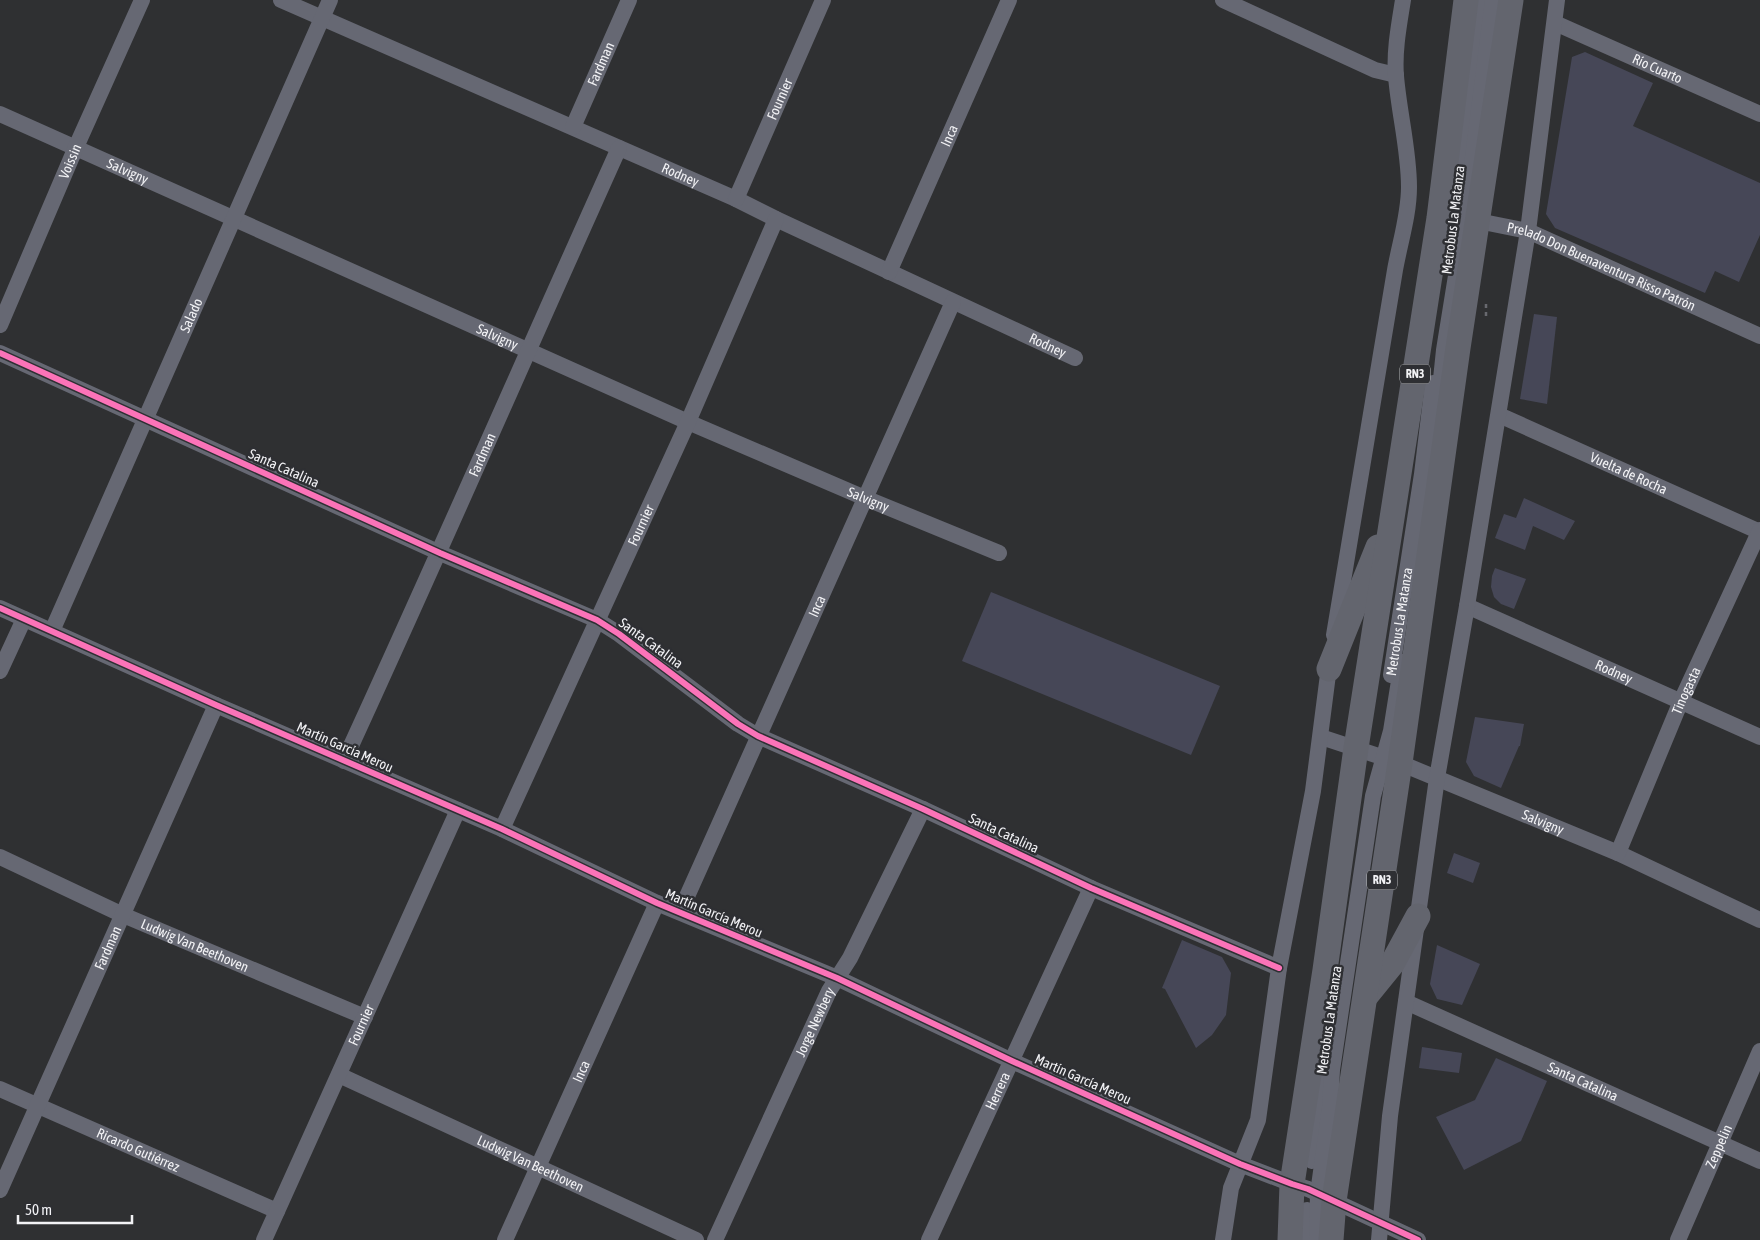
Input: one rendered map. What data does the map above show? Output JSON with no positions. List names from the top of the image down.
{
  "streets": {
    "highway": ["RN3"],
    "street": [
      "Fardman",
      "Río Cuarto",
      "Fournier",
      "Inca",
      "Voissin",
      "Salvigny",
      "Rodney",
      "Metrobus La Matanza",
      "Prelado Don Buenaventura Risso Patrón",
      "Salado",
      "Santa Catalina",
      "Vuelta de Rocha",
      "Tinogasta",
      "Martín García Merou",
      "Ludwig Van Beethoven",
      "Jorge Newbery",
      "Herrera",
      "Zeppelin",
      "Ricardo Gutiérrez"
    ]
  },
  "crossings": [
    ["Fardman", "Salvigny"],
    ["Fardman", "Rodney"],
    ["Fardman", "Santa Catalina"],
    ["Fardman", "Martín García Merou"],
    ["Fardman", "Ludwig Van Beethoven"],
    ["Fardman", "Ricardo Gutiérrez"],
    ["Fournier", "Salvigny"],
    ["Fournier", "Rodney"],
    ["Fournier", "Santa Catalina"],
    ["Fournier", "Martín García Merou"],
    ["Fournier", "Ludwig Van Beethoven"],
    ["Fournier", "Ricardo Gutiérrez"],
    ["Inca", "Salvigny"],
    ["Inca", "Rodney"],
    ["Inca", "Santa Catalina"],
    ["Inca", "Martín García Merou"],
    ["Inca", "Ludwig Van Beethoven"],
    ["Voissin", "Salvigny"],
    ["Salvigny", "Metrobus La Matanza"],
    ["Salvigny", "Salado"],
    ["Salvigny", "RN3"],
    ["Salvigny", "Tinogasta"],
    ["Rodney", "Salado"],
    ["Rodney", "Tinogasta"],
    ["Metrobus La Matanza", "Prelado Don Buenaventura Risso Patrón"],
    ["Metrobus La Matanza", "RN3"],
    ["Prelado Don Buenaventura Risso Patrón", "RN3"],
    ["Salado", "Santa Catalina"],
    ["Salado", "Martín García Merou"],
    ["RN3", "Martín García Merou"],
    ["Santa Catalina", "Jorge Newbery"],
    ["Santa Catalina", "Herrera"],
    ["Santa Catalina", "Zeppelin"],
    ["Vuelta de Rocha", "Tinogasta"],
    ["Martín García Merou", "Jorge Newbery"],
    ["Martín García Merou", "Herrera"]
  ],
  "scale_bar": "50 m"
}
